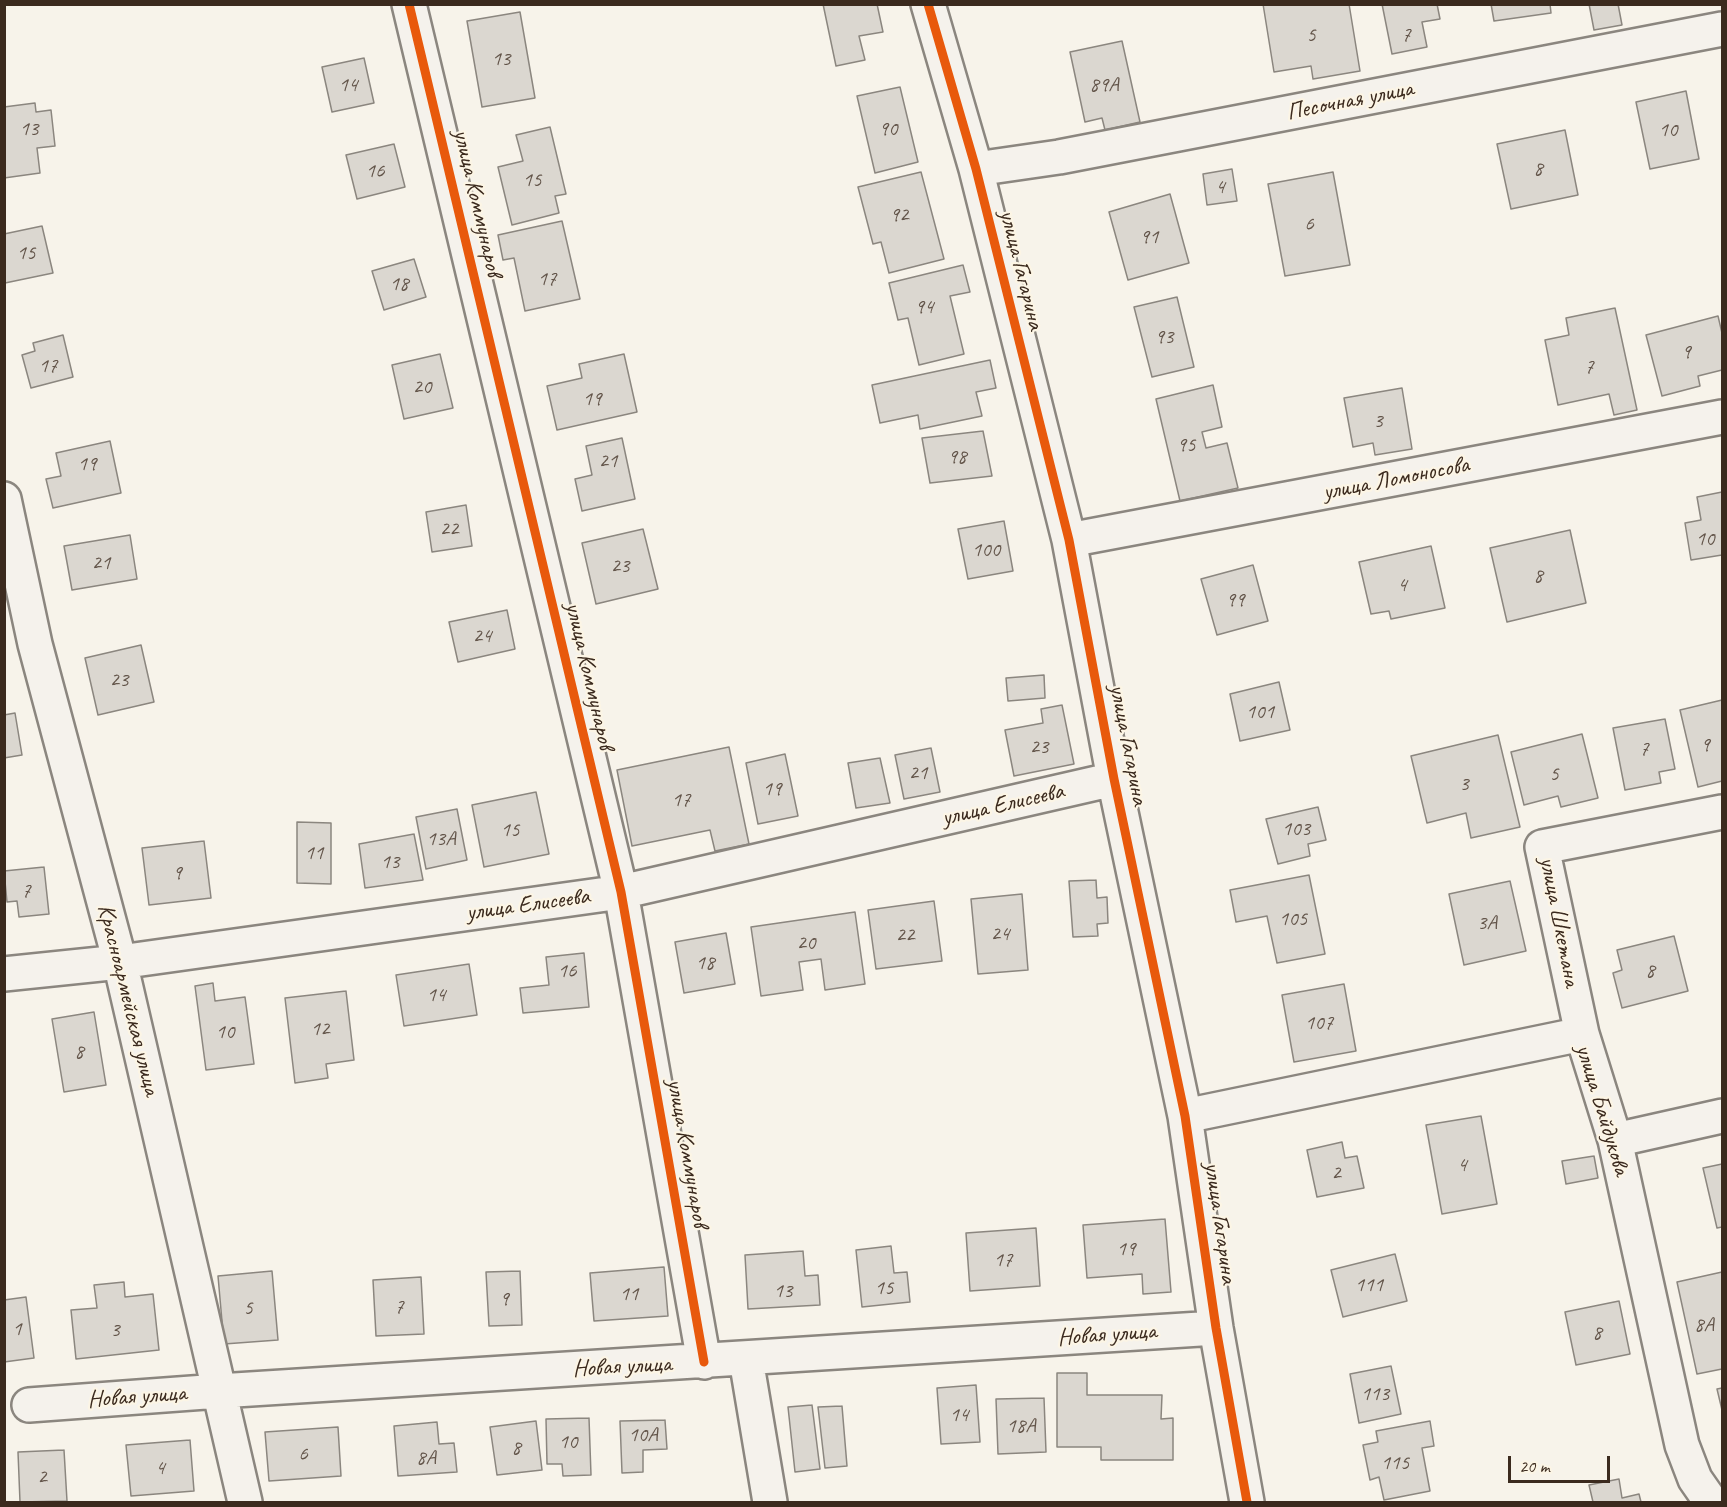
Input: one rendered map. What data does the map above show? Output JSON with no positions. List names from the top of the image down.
{
  "streets": {
    "street": [
      "Песочная улица",
      "улица Коммунаров",
      "улица Гагарина",
      "улица Ломоносова",
      "улица Елисеева",
      "улица Шкетана",
      "Красноармейская улица",
      "улица Байдукова",
      "Новая улица"
    ]
  },
  "crossings": [
    ["Песочная улица", "улица Гагарина"],
    ["улица Коммунаров", "улица Елисеева"],
    ["улица Коммунаров", "Новая улица"],
    ["улица Гагарина", "улица Ломоносова"],
    ["улица Гагарина", "улица Елисеева"],
    ["улица Гагарина", "улица Байдукова"],
    ["улица Гагарина", "Новая улица"],
    ["улица Елисеева", "Красноармейская улица"],
    ["улица Шкетана", "улица Байдукова"],
    ["Красноармейская улица", "Новая улица"]
  ],
  "house_numbers": [
    "5",
    "7",
    "13",
    "14",
    "89А",
    "13",
    "90",
    "10",
    "8",
    "16",
    "15",
    "4",
    "92",
    "6",
    "91",
    "15",
    "17",
    "18",
    "94",
    "93",
    "9",
    "17",
    "7",
    "20",
    "19",
    "3",
    "95",
    "98",
    "21",
    "19",
    "22",
    "10",
    "100",
    "21",
    "23",
    "8",
    "4",
    "99",
    "24",
    "23",
    "101",
    "9",
    "23",
    "7",
    "21",
    "5",
    "3",
    "19",
    "17",
    "103",
    "15",
    "13А",
    "11",
    "13",
    "9",
    "7",
    "105",
    "3А",
    "24",
    "22",
    "20",
    "18",
    "16",
    "8",
    "14",
    "107",
    "12",
    "10",
    "8",
    "4",
    "2",
    "19",
    "17",
    "111",
    "15",
    "13",
    "11",
    "9",
    "7",
    "5",
    "8А",
    "1",
    "3",
    "8",
    "113",
    "14",
    "18А",
    "10А",
    "10",
    "8",
    "6",
    "8А",
    "115",
    "4",
    "2"
  ],
  "scale_bar": "20 m"
}
